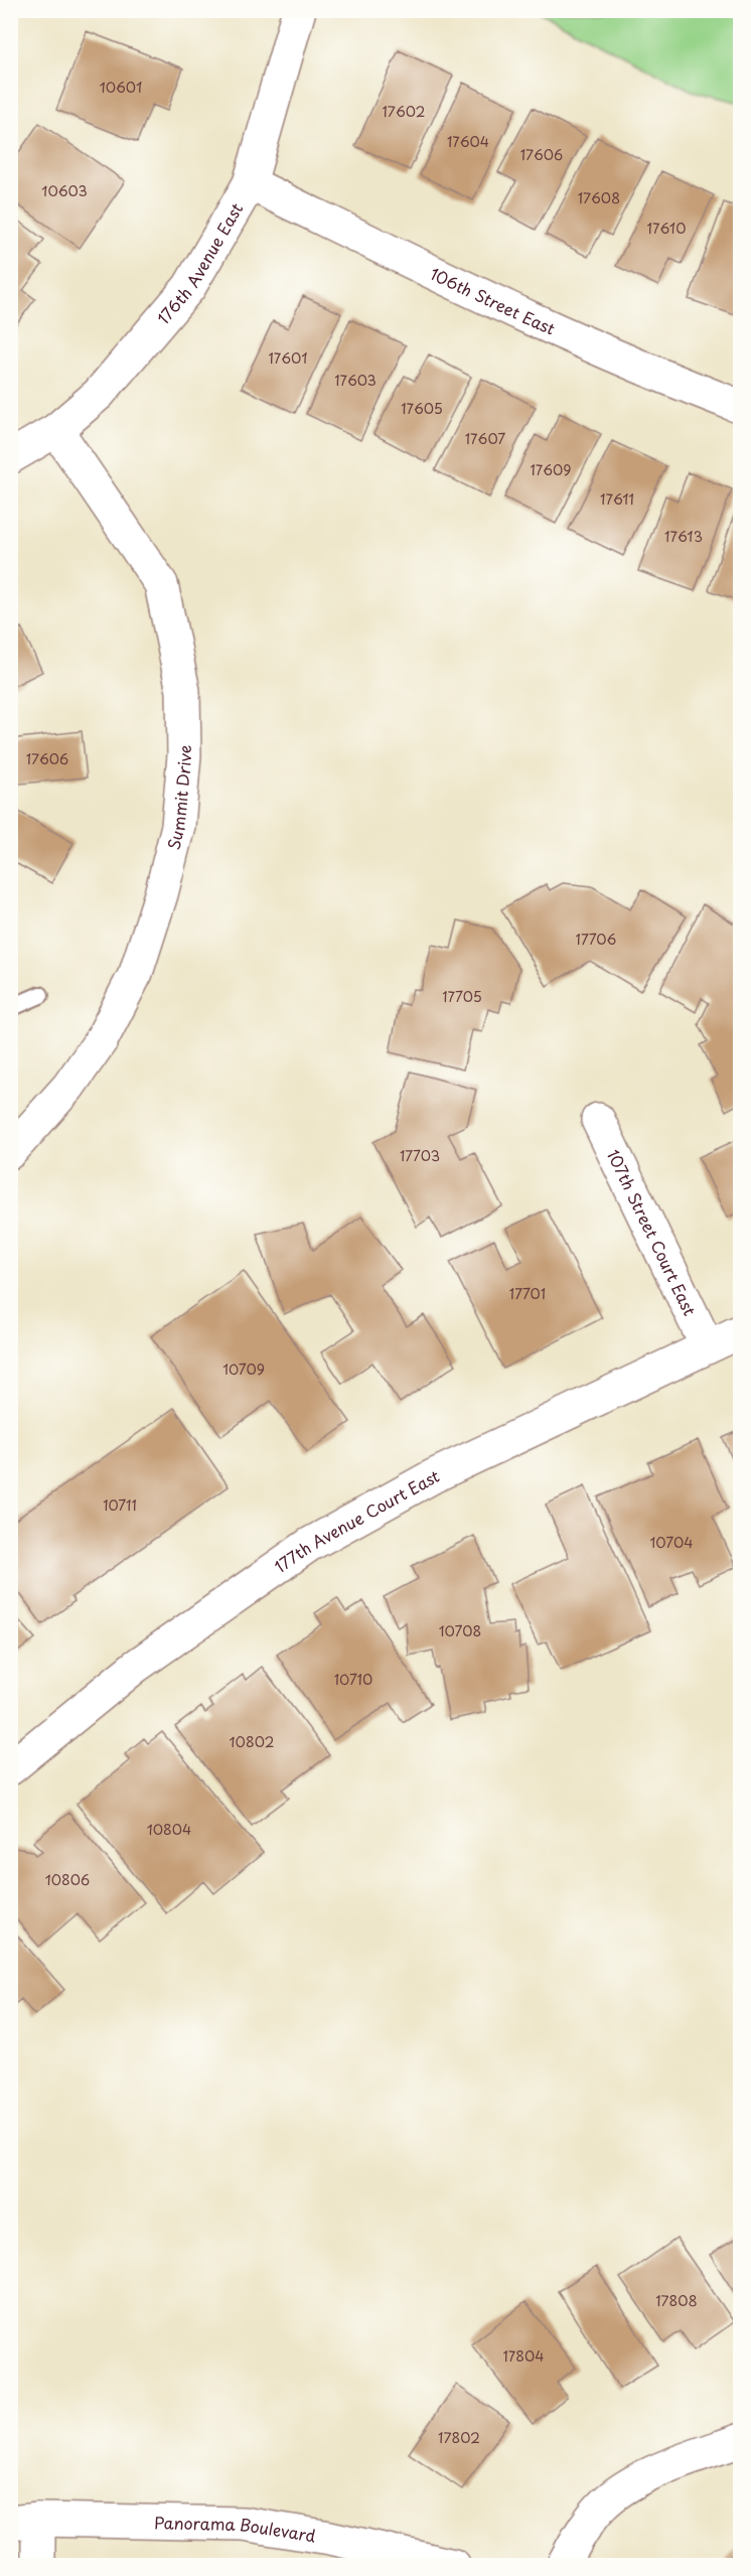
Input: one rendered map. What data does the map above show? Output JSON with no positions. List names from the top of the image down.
{
  "streets": {
    "street": [
      "176th Avenue East",
      "106th Street East",
      "Summit Drive",
      "107th Street Court East",
      "177th Avenue Court East",
      "Panorama Boulevard"
    ]
  },
  "crossings": [
    ["176th Avenue East", "106th Street East"],
    ["176th Avenue East", "Summit Drive"],
    ["107th Street Court East", "177th Avenue Court East"]
  ],
  "house_numbers": [
    "10601",
    "17602",
    "17604",
    "17606",
    "10603",
    "17608",
    "17610",
    "17601",
    "17603",
    "17605",
    "17607",
    "17609",
    "17611",
    "17613",
    "17606",
    "17706",
    "17705",
    "17703",
    "17701",
    "10709",
    "10711",
    "10704",
    "10708",
    "10710",
    "10802",
    "10804",
    "10806",
    "17808",
    "17804",
    "17802"
  ]
}
